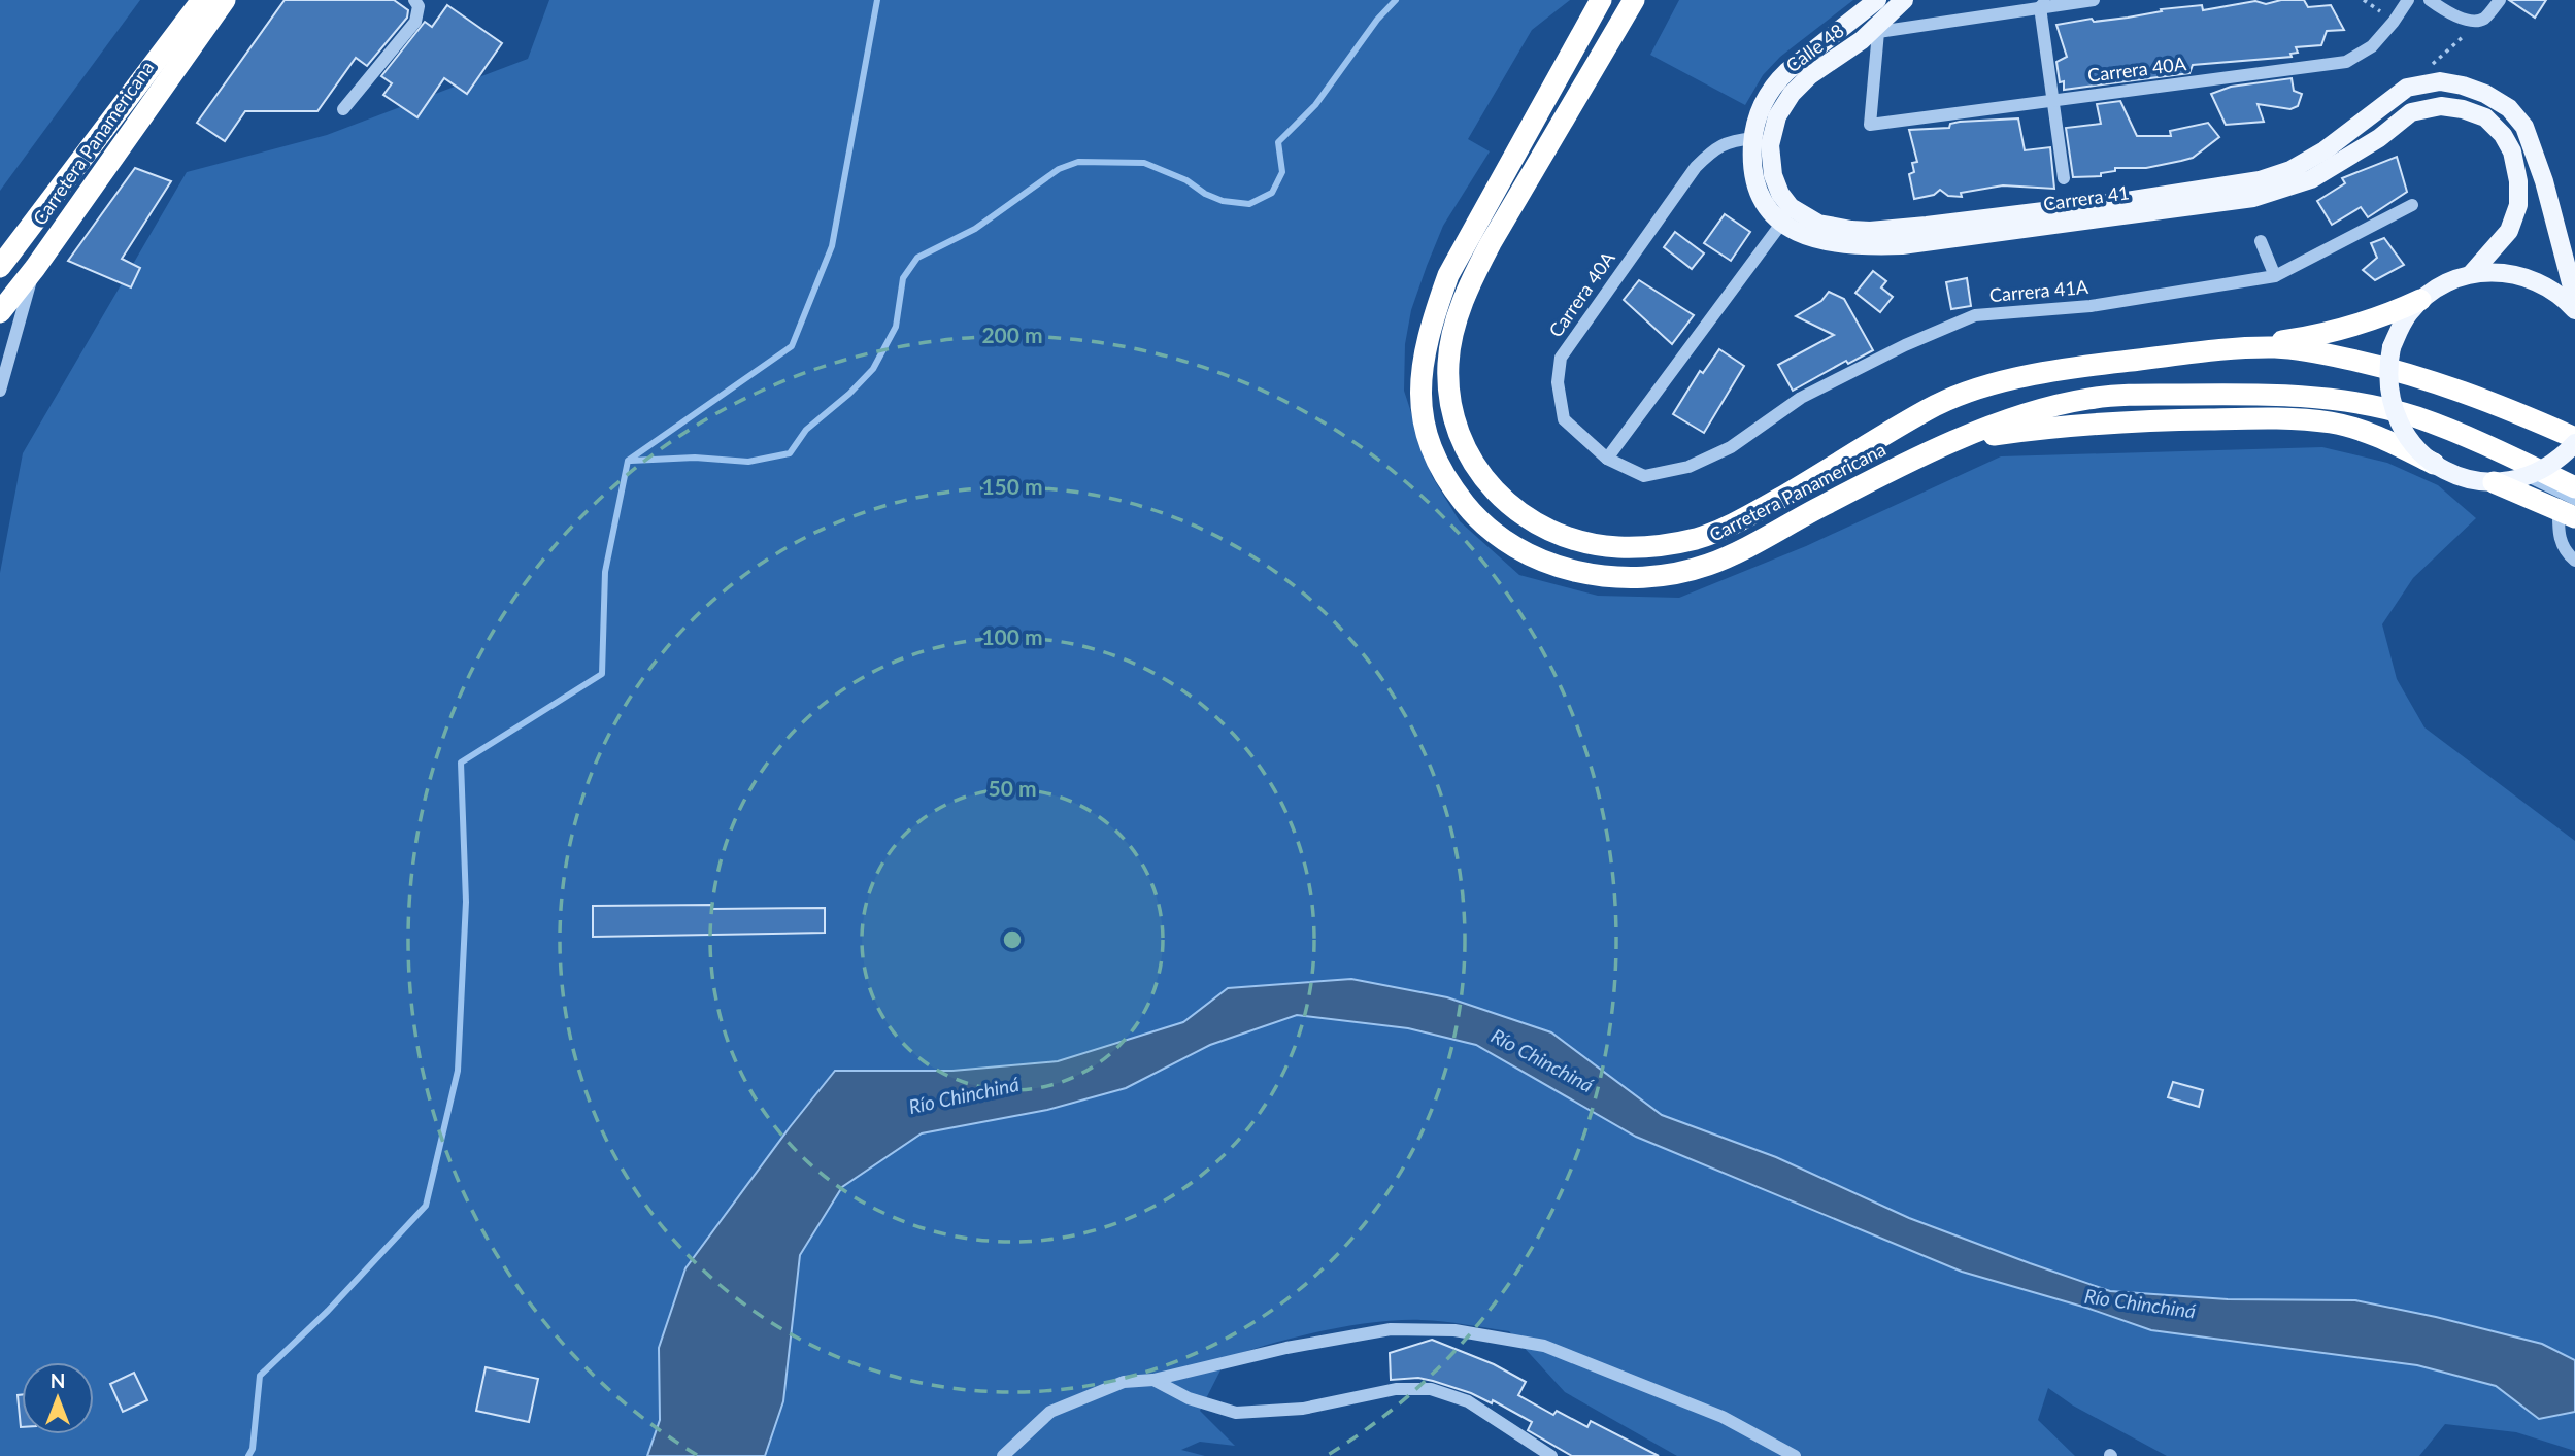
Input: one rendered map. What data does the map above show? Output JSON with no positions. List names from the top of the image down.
{
  "streets": {
    "highway": ["Carretera Panamericana"],
    "main road": ["Calle 48", "Carrera 41"],
    "street": ["Carrera 40A", "Carrera 41A"]
  },
  "crossings": [
    ["Calle 48", "Carrera 40A"],
    ["Calle 48", "Carrera 41"],
    ["Carrera 40A", "Carrera 41A"]
  ],
  "water": ["Río Chinchiná"],
  "north": "top",
  "rings": [
    "200 m",
    "150 m",
    "100 m",
    "50 m"
  ]
}
